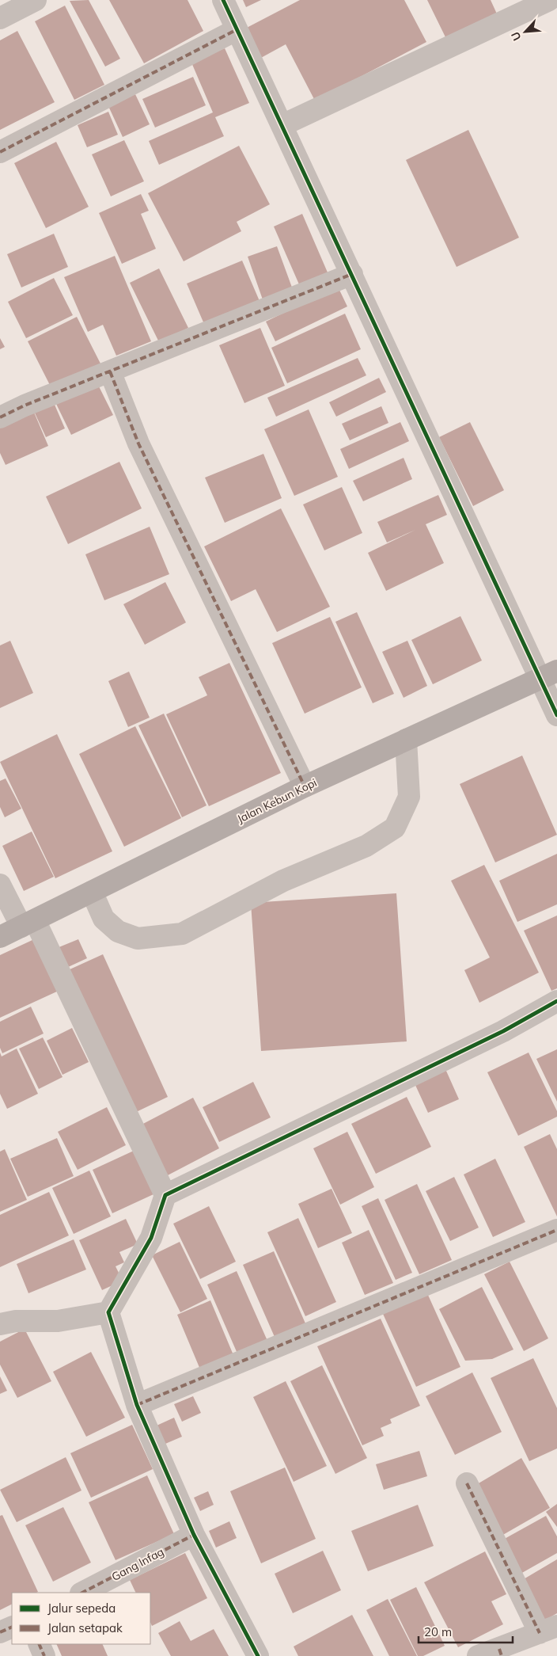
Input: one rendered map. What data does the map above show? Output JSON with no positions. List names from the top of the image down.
{
  "streets": {
    "main road": ["Jalan Kebun Kopi"],
    "street": ["Gang Infag"]
  },
  "legend": ["Jalur sepeda", "Jalan setapak"],
  "scale_bar": "20 m",
  "north": "bottom left"
}
